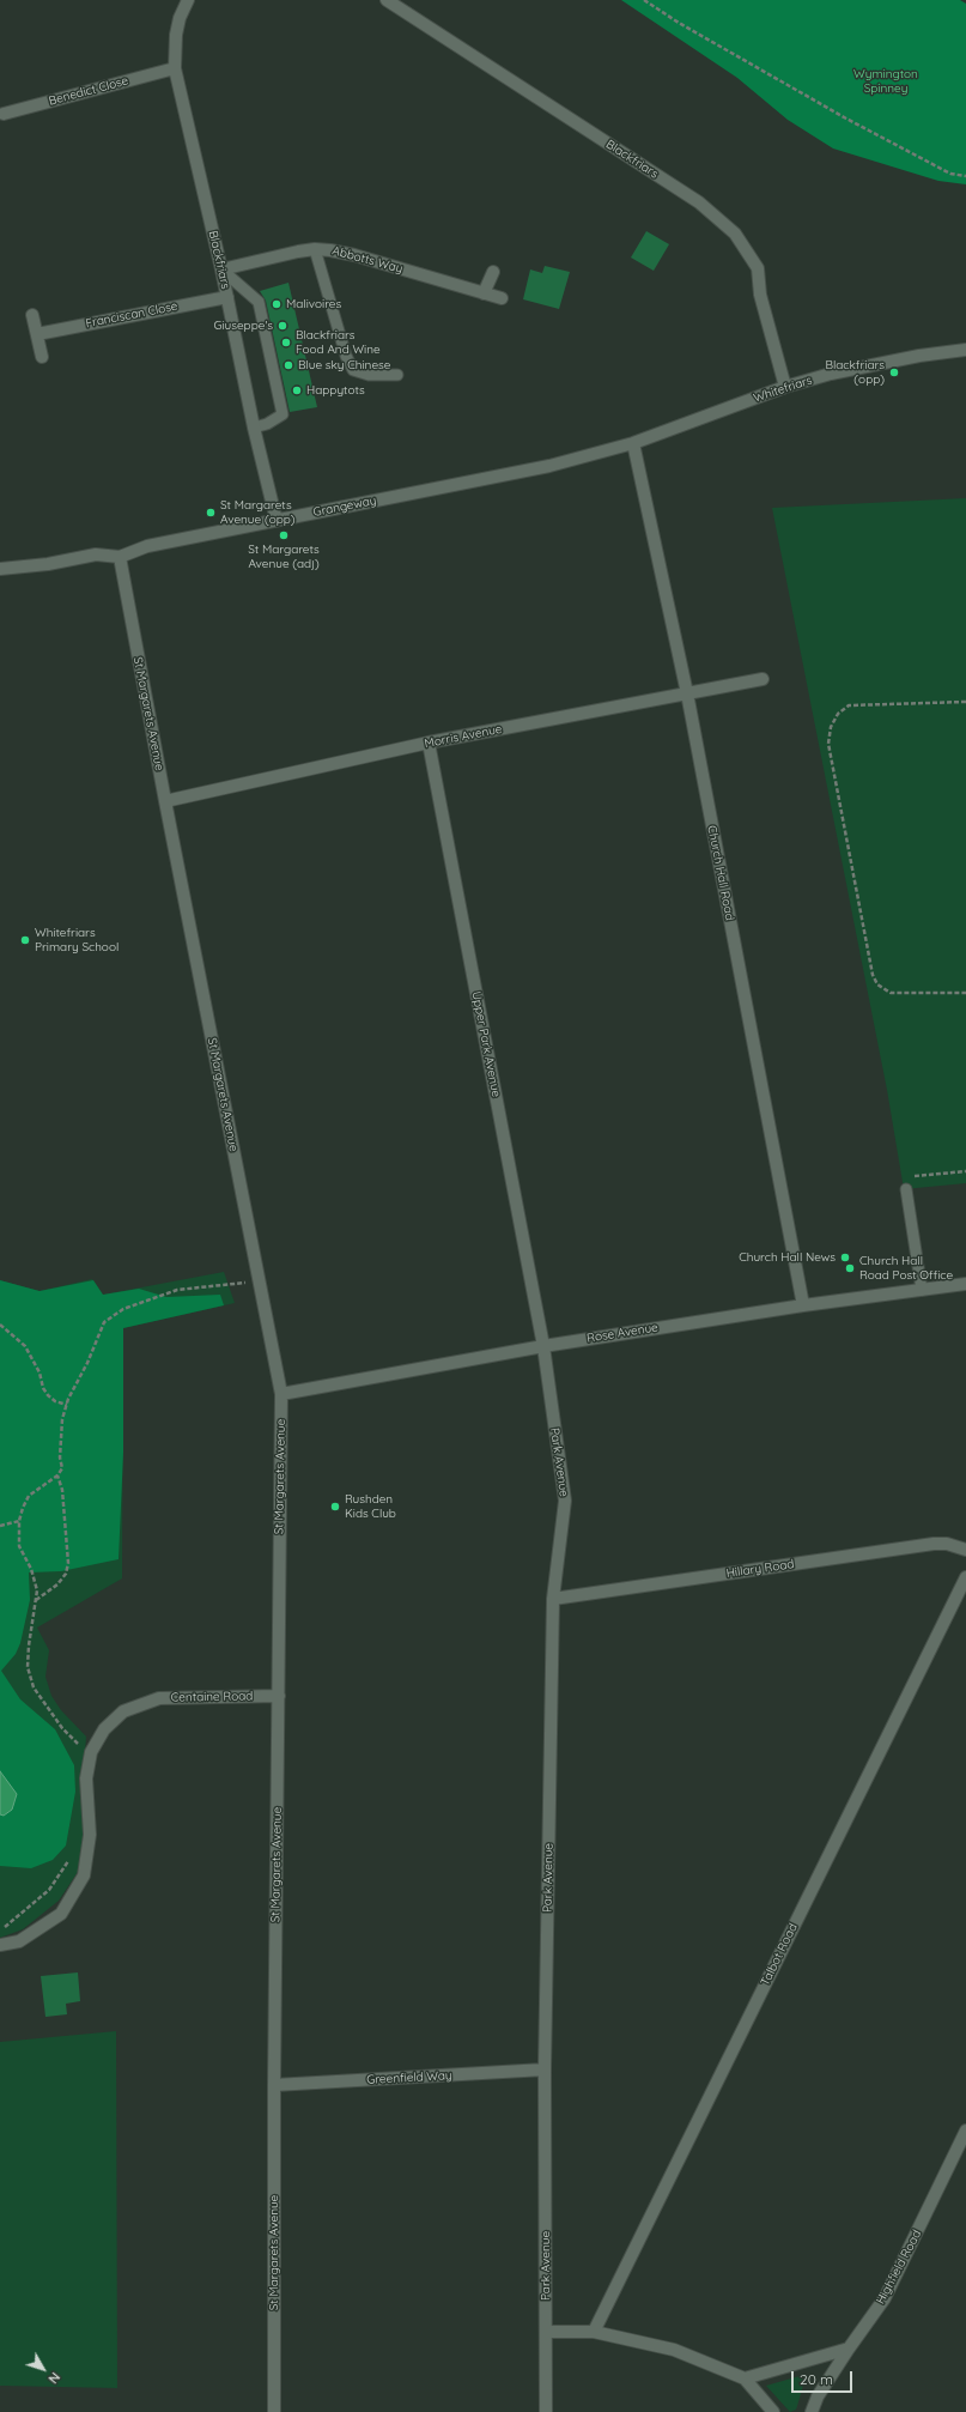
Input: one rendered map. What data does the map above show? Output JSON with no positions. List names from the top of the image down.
{
  "streets": {
    "street": [
      "Benedict Close",
      "Blackfriars",
      "Abbotts Way",
      "Franciscan Close",
      "Whitefriars",
      "Grangeway",
      "St Margarets Avenue",
      "Morris Avenue",
      "Church Hall Road",
      "Upper Park Avenue",
      "Rose Avenue",
      "Park Avenue",
      "Hillary Road",
      "Centaine Road",
      "Talbot Road",
      "Greenfield Way",
      "Highfield Road"
    ]
  },
  "crossings": [
    ["Benedict Close", "Blackfriars"],
    ["Blackfriars", "Abbotts Way"],
    ["Blackfriars", "Franciscan Close"],
    ["Blackfriars", "Whitefriars"],
    ["Blackfriars", "Grangeway"],
    ["Whitefriars", "Grangeway"],
    ["Whitefriars", "Church Hall Road"],
    ["Grangeway", "St Margarets Avenue"],
    ["Grangeway", "Church Hall Road"],
    ["St Margarets Avenue", "Morris Avenue"],
    ["St Margarets Avenue", "Rose Avenue"],
    ["St Margarets Avenue", "Centaine Road"],
    ["St Margarets Avenue", "Greenfield Way"],
    ["Morris Avenue", "Church Hall Road"],
    ["Morris Avenue", "Upper Park Avenue"],
    ["Church Hall Road", "Rose Avenue"],
    ["Upper Park Avenue", "Rose Avenue"],
    ["Upper Park Avenue", "Park Avenue"],
    ["Rose Avenue", "Park Avenue"],
    ["Park Avenue", "Hillary Road"],
    ["Park Avenue", "Greenfield Way"]
  ],
  "parks": ["Wymington Spinney"],
  "places": [
    "Malivoires",
    "Giuseppe's",
    "Blackfriars Food And Wine",
    "Blue sky Chinese",
    "Blackfriars (opp)",
    "Happytots",
    "St Margarets Avenue (opp)",
    "St Margarets Avenue (adj)",
    "Whitefriars Primary School",
    "Church Hall News",
    "Church Hall Road Post Office",
    "Rushden Kids Club"
  ],
  "scale_bar": "20 m",
  "north": "bottom right"
}
